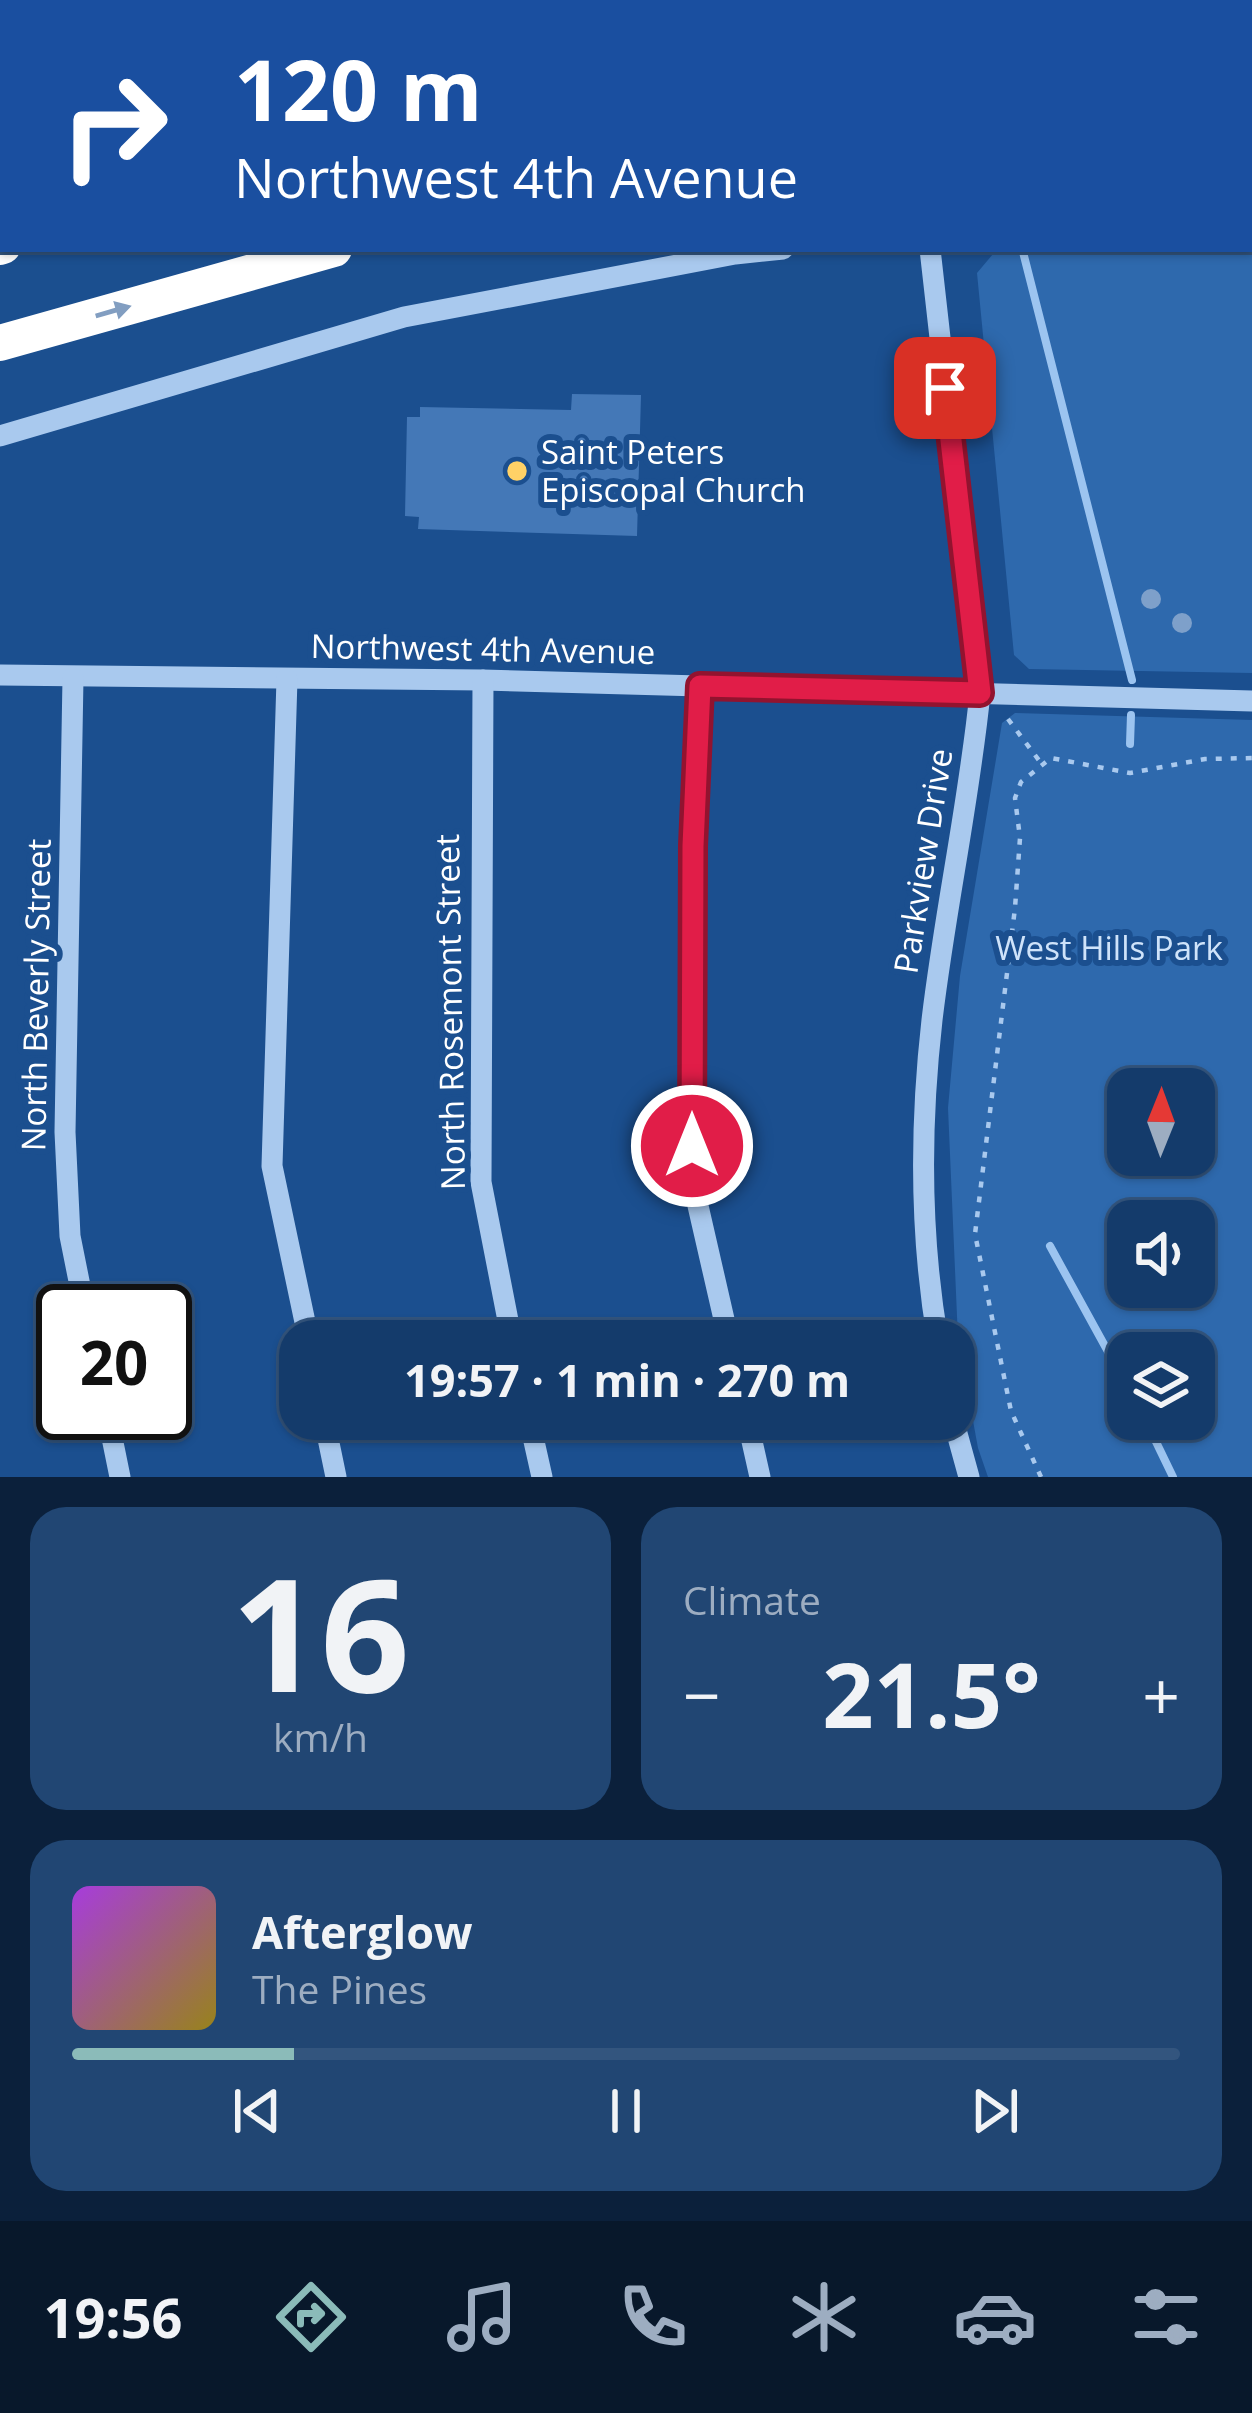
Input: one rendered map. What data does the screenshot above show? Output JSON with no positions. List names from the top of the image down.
{
  "streets": {
    "street": [
      "Northwest 4th Avenue",
      "Parkview Drive",
      "North Beverly Street",
      "North Rosemont Street"
    ]
  },
  "crossings": [
    ["Northwest 4th Avenue", "Parkview Drive"],
    ["Northwest 4th Avenue", "North Beverly Street"],
    ["Northwest 4th Avenue", "North Rosemont Street"]
  ],
  "parks": ["West Hills Park"],
  "places": ["Saint Peters Episcopal Church"],
  "north": "top",
  "page": {
    "turn": ["120 m", "Northwest 4th Avenue"],
    "limit": "20",
    "trip": "19:57 · 1 min · 270 m",
    "tile": [
      ["16", "km/h"],
      "Climate"
    ],
    "heat": ["−", "21.5°", "+"],
    "song": ["Afterglow", "The Pines"],
    "tabs": "19:56"
  }
}
